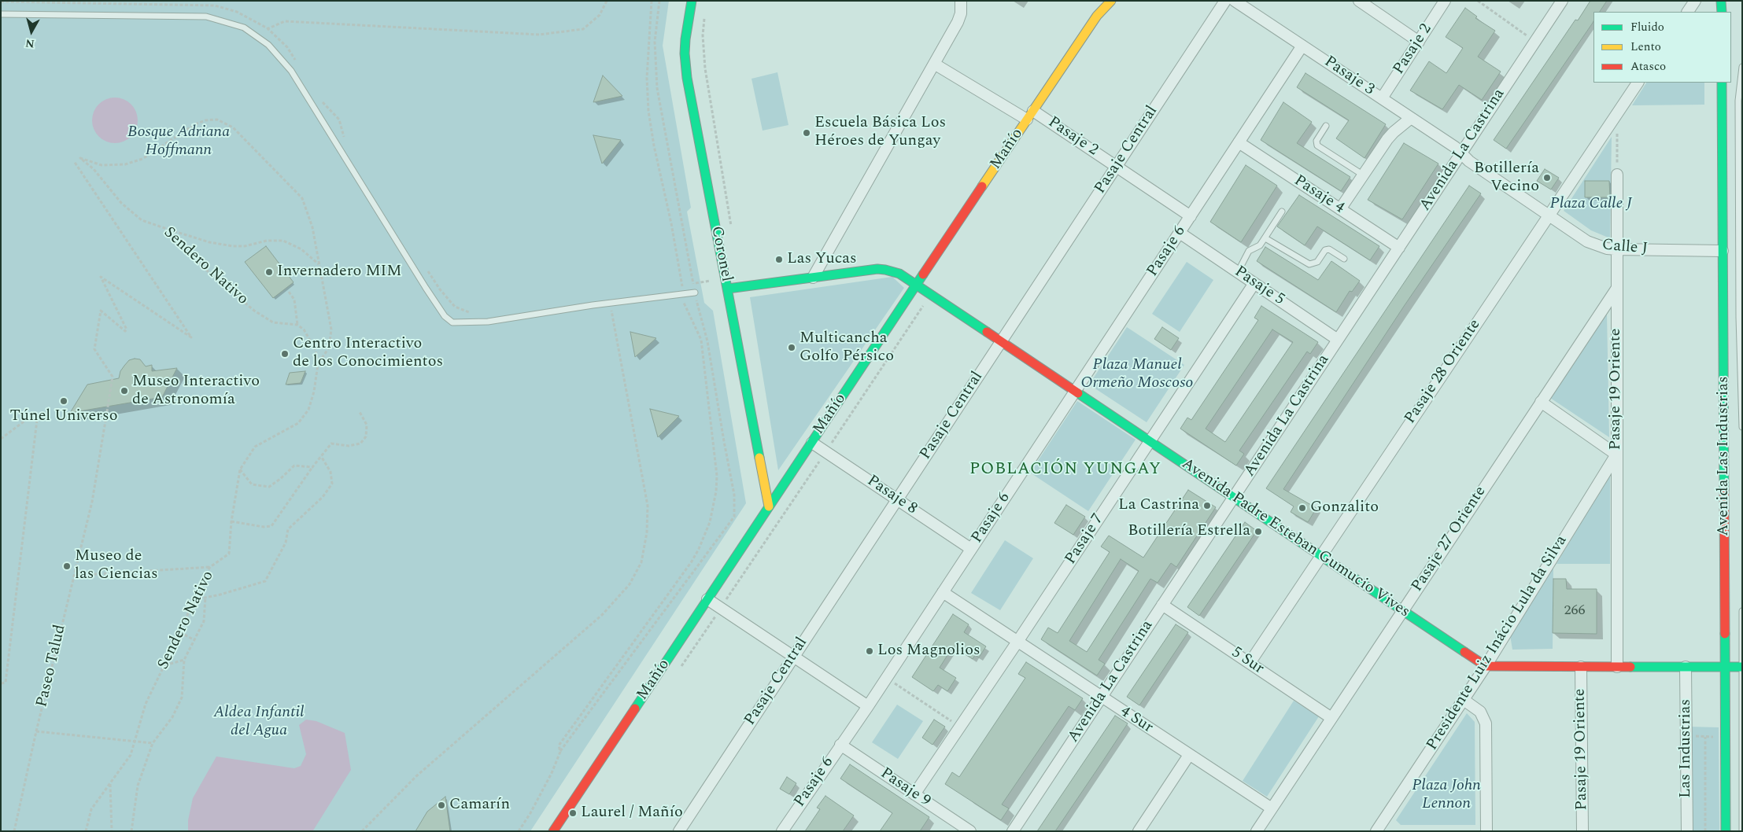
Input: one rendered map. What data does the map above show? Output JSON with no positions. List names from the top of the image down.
{
  "streets": {
    "street": [
      "Pasaje 2",
      "Pasaje 3",
      "Mañío",
      "Pasaje Central",
      "Avenida La Castrina",
      "Pasaje 4",
      "Calle J",
      "Pasaje 6",
      "Coronel",
      "Pasaje 5",
      "Pasaje 28 Oriente",
      "Pasaje 19 Oriente",
      "Avenida Las Industrias",
      "Pasaje 8",
      "Avenida Padre Esteban Gumucio Vives",
      "Pasaje 7",
      "Pasaje 27 Oriente",
      "Presidente Luiz Inácio Lula da Silva",
      "5 Sur",
      "4 Sur",
      "Las Industrias",
      "Pasaje 9"
    ],
    "path": ["Sendero Nativo", "Paseo Talud"]
  },
  "crossings": [
    ["Pasaje 2", "Pasaje 3"],
    ["Pasaje 2", "Mañío"],
    ["Pasaje 2", "Pasaje Central"],
    ["Pasaje 2", "Pasaje 6"],
    ["Pasaje 3", "Avenida La Castrina"],
    ["Pasaje 3", "Calle J"],
    ["Pasaje 3", "Pasaje 6"],
    ["Mañío", "Coronel"],
    ["Mañío", "Pasaje 8"],
    ["Mañío", "Avenida Padre Esteban Gumucio Vives"],
    ["Pasaje Central", "Pasaje 8"],
    ["Pasaje Central", "Avenida Padre Esteban Gumucio Vives"],
    ["Avenida La Castrina", "Pasaje 4"],
    ["Avenida La Castrina", "Calle J"],
    ["Avenida La Castrina", "Pasaje 5"],
    ["Avenida La Castrina", "Avenida Padre Esteban Gumucio Vives"],
    ["Avenida La Castrina", "5 Sur"],
    ["Avenida La Castrina", "4 Sur"],
    ["Pasaje 4", "Pasaje 6"],
    ["Calle J", "Pasaje 28 Oriente"],
    ["Calle J", "Pasaje 19 Oriente"],
    ["Calle J", "Avenida Las Industrias"],
    ["Pasaje 6", "Pasaje 5"],
    ["Pasaje 6", "Pasaje 8"],
    ["Pasaje 6", "Avenida Padre Esteban Gumucio Vives"],
    ["Pasaje 6", "4 Sur"],
    ["Pasaje 6", "Pasaje 9"],
    ["Coronel", "Avenida Padre Esteban Gumucio Vives"],
    ["Pasaje 5", "Pasaje 7"],
    ["Pasaje 28 Oriente", "Avenida Padre Esteban Gumucio Vives"],
    ["Pasaje 28 Oriente", "5 Sur"],
    ["Pasaje 19 Oriente", "Pasaje 27 Oriente"],
    ["Pasaje 19 Oriente", "Presidente Luiz Inácio Lula da Silva"],
    ["Avenida Padre Esteban Gumucio Vives", "Pasaje 7"],
    ["Avenida Padre Esteban Gumucio Vives", "Pasaje 27 Oriente"],
    ["Avenida Padre Esteban Gumucio Vives", "Presidente Luiz Inácio Lula da Silva"],
    ["Pasaje 7", "4 Sur"],
    ["Pasaje 7", "Pasaje 9"],
    ["Pasaje 27 Oriente", "5 Sur"],
    ["Pasaje 27 Oriente", "4 Sur"]
  ],
  "districts": ["POBLACIÓN YUNGAY"],
  "parks": [
    "Bosque Adriana Hoffmann",
    "Plaza Calle J",
    "Plaza Manuel Ormeño Moscoso",
    "Aldea Infantil del Agua",
    "Plaza John Lennon"
  ],
  "places": [
    "Escuela Básica Los Héroes de Yungay",
    "Botillería Vecino",
    "Las Yucas",
    "Invernadero MIM",
    "Multicancha Golfo Pérsico",
    "Centro Interactivo de los Conocimientos",
    "Museo Interactivo de Astronomía",
    "Túnel Universo",
    "La Castrina",
    "Gonzalito",
    "Botillería Estrella",
    "Museo de las Ciencias",
    "Los Magnolios",
    "Camarín",
    "Laurel / Mañío"
  ],
  "house_numbers": ["266"],
  "legend": ["Fluido", "Lento", "Atasco"],
  "north": "bottom"
}
